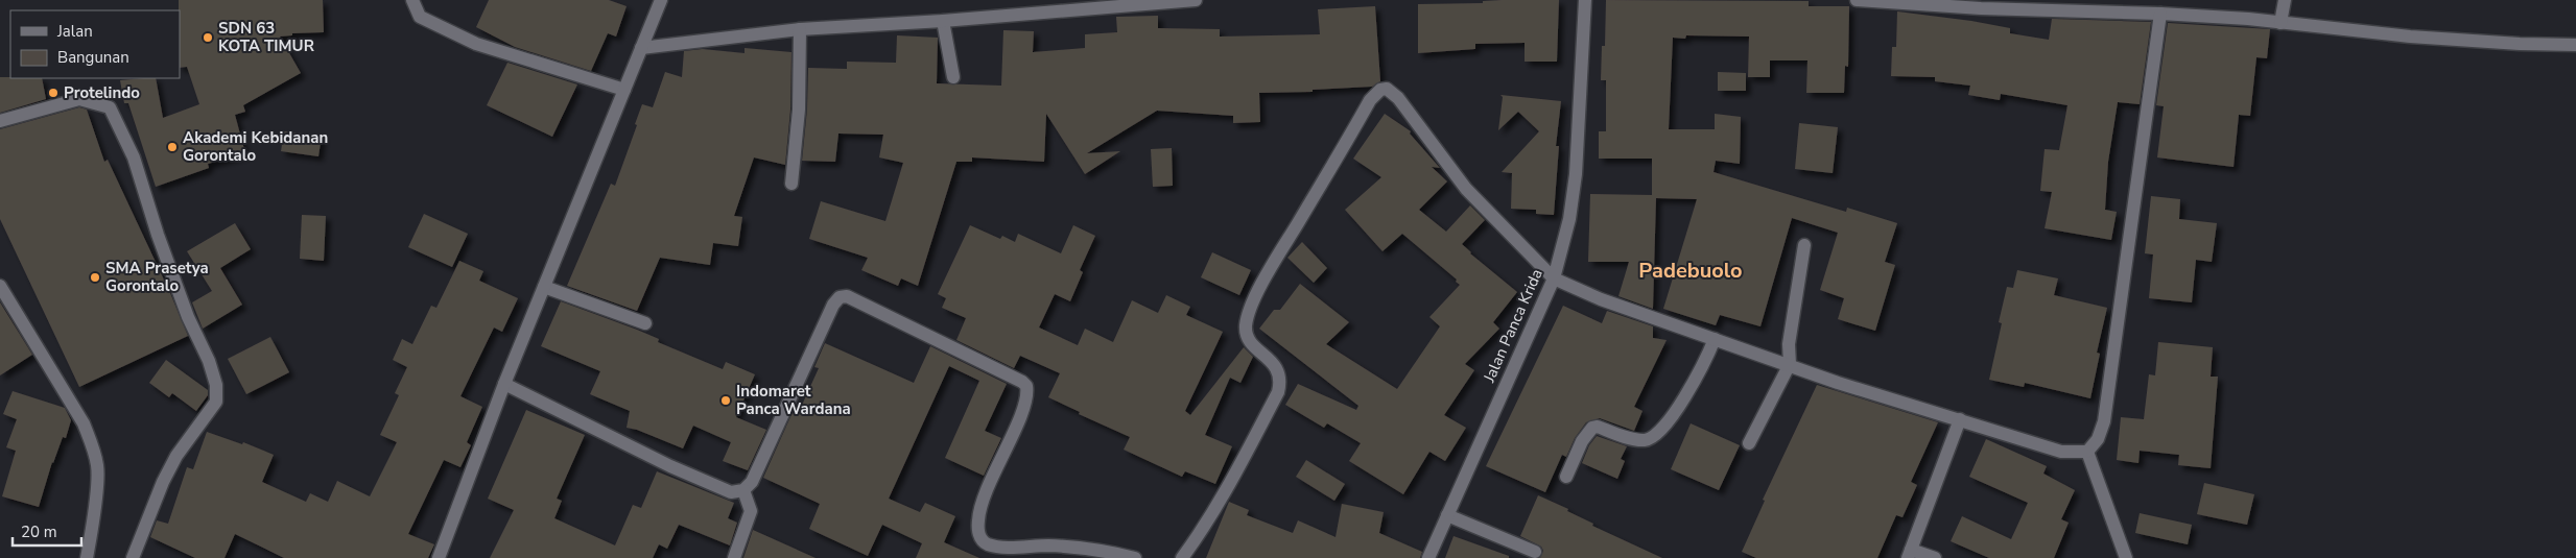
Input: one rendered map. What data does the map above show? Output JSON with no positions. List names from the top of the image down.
{
  "streets": {
    "street": ["Jalan Panca Krida"]
  },
  "districts": ["Padebuolo"],
  "places": [
    "SDN 63 KOTA TIMUR",
    "Protelindo",
    "Akademi Kebidanan Gorontalo",
    "SMA Prasetya Gorontalo",
    "Indomaret Panca Wardana"
  ],
  "legend": ["Jalan", "Bangunan"],
  "scale_bar": "20 m"
}
